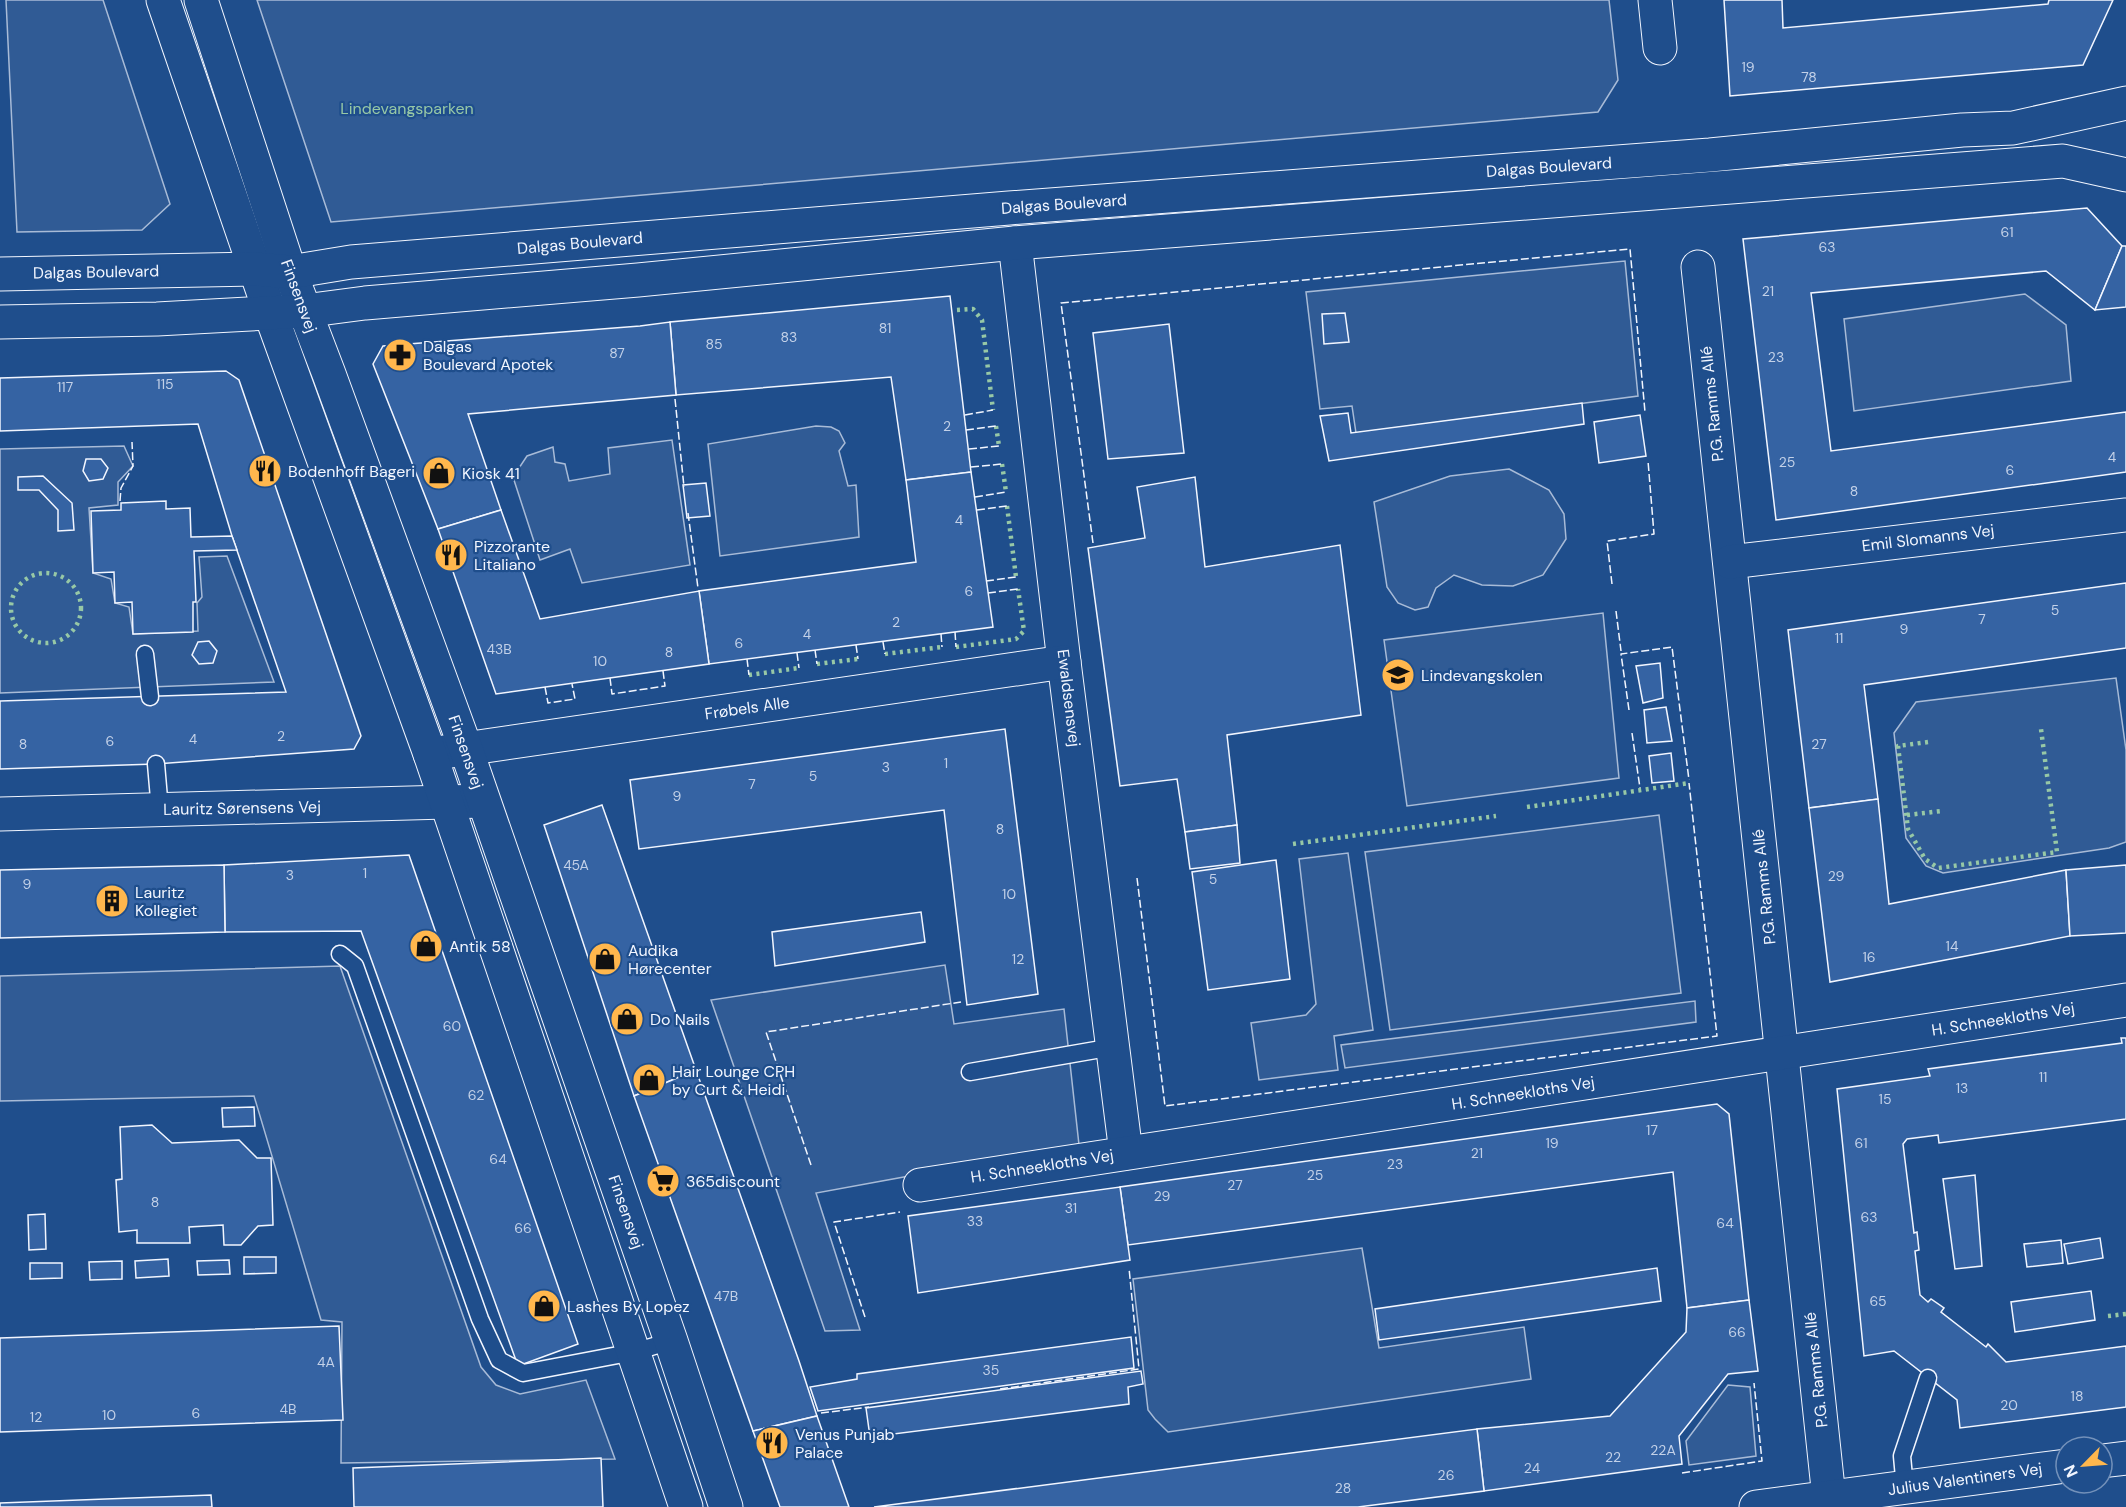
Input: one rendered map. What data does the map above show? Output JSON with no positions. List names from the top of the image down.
{
  "streets": {
    "street": [
      "Dalgas Boulevard",
      "Finsensvej",
      "P.G. Ramms Allé",
      "Emil Slomanns Vej",
      "Ewaldsensvej",
      "Frøbels Alle",
      "Lauritz Sørensens Vej",
      "H. Schneekloths Vej",
      "Julius Valentiners Vej"
    ]
  },
  "crossings": [
    ["Dalgas Boulevard", "Finsensvej"],
    ["Dalgas Boulevard", "Ewaldsensvej"],
    ["Finsensvej", "Frøbels Alle"],
    ["Finsensvej", "Lauritz Sørensens Vej"],
    ["P.G. Ramms Allé", "Emil Slomanns Vej"],
    ["P.G. Ramms Allé", "H. Schneekloths Vej"],
    ["P.G. Ramms Allé", "Julius Valentiners Vej"],
    ["Ewaldsensvej", "Frøbels Alle"],
    ["Ewaldsensvej", "H. Schneekloths Vej"]
  ],
  "parks": ["Lindevangsparken"],
  "places": {
    "pharmacy": ["Dalgas Boulevard Apotek"],
    "restaurant": ["Bodenhoff Bageri", "Pizzorante Litaliano", "Venus Punjab Palace"],
    "shop": [
      "Kiosk 41",
      "Antik 58",
      "Audika Hørecenter",
      "Do Nails",
      "Hair Lounge CPH by Curt & Heidi",
      "Lashes By Lopez"
    ],
    "school or university": ["Lindevangskolen"],
    "building": ["Lauritz Kollegiet"],
    "supermarket": ["365discount"]
  },
  "house_numbers": [
    "19",
    "78",
    "61",
    "63",
    "21",
    "81",
    "83",
    "85",
    "87",
    "23",
    "115",
    "117",
    "2",
    "4",
    "25",
    "6",
    "8",
    "4",
    "6",
    "5",
    "7",
    "2",
    "9",
    "4",
    "11",
    "6",
    "43B",
    "8",
    "10",
    "2",
    "4",
    "6",
    "8",
    "27",
    "1",
    "3",
    "5",
    "7",
    "9",
    "8",
    "45A",
    "1",
    "3",
    "29",
    "5",
    "9",
    "10",
    "14",
    "16",
    "12",
    "60",
    "11",
    "13",
    "62",
    "15",
    "17",
    "19",
    "61",
    "21",
    "64",
    "23",
    "25",
    "27",
    "29",
    "8",
    "31",
    "63",
    "33",
    "64",
    "66",
    "47B",
    "65",
    "66",
    "4A",
    "35",
    "18",
    "20",
    "4B",
    "6",
    "10",
    "12",
    "22A",
    "22",
    "24",
    "26",
    "28"
  ],
  "north": "bottom left"
}
